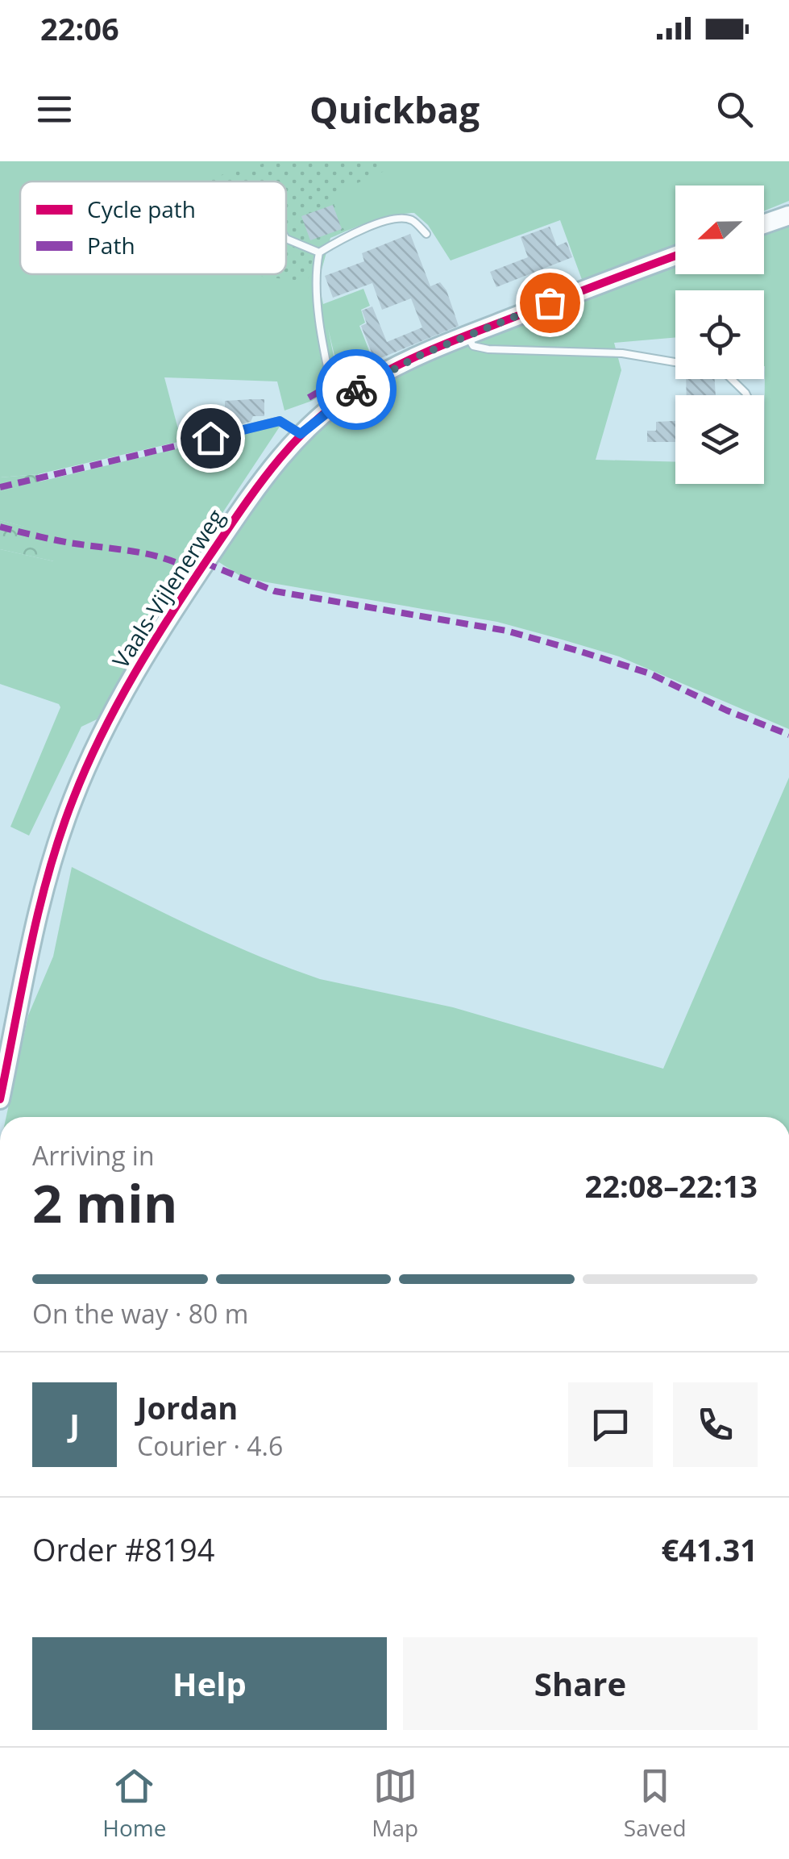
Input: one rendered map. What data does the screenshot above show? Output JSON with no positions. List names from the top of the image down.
{
  "streets": {
    "street": ["Vaals-Vijlenerweg"]
  },
  "legend": ["Cycle path", "Path"],
  "north": "left",
  "page": {
    "status": "22:06",
    "header": "Quickbag",
    "heading": ["2 min", "Arriving in", "22:08–22:13"],
    "panel": [
      "Jordan",
      "Courier · 4.6",
      "Order #8194",
      "€41.31"
    ],
    "bar": "On the way · 80 m",
    "round": "J",
    "buttons": ["Help", "Share"],
    "tabs": ["Home", "Map", "Saved"]
  }
}
